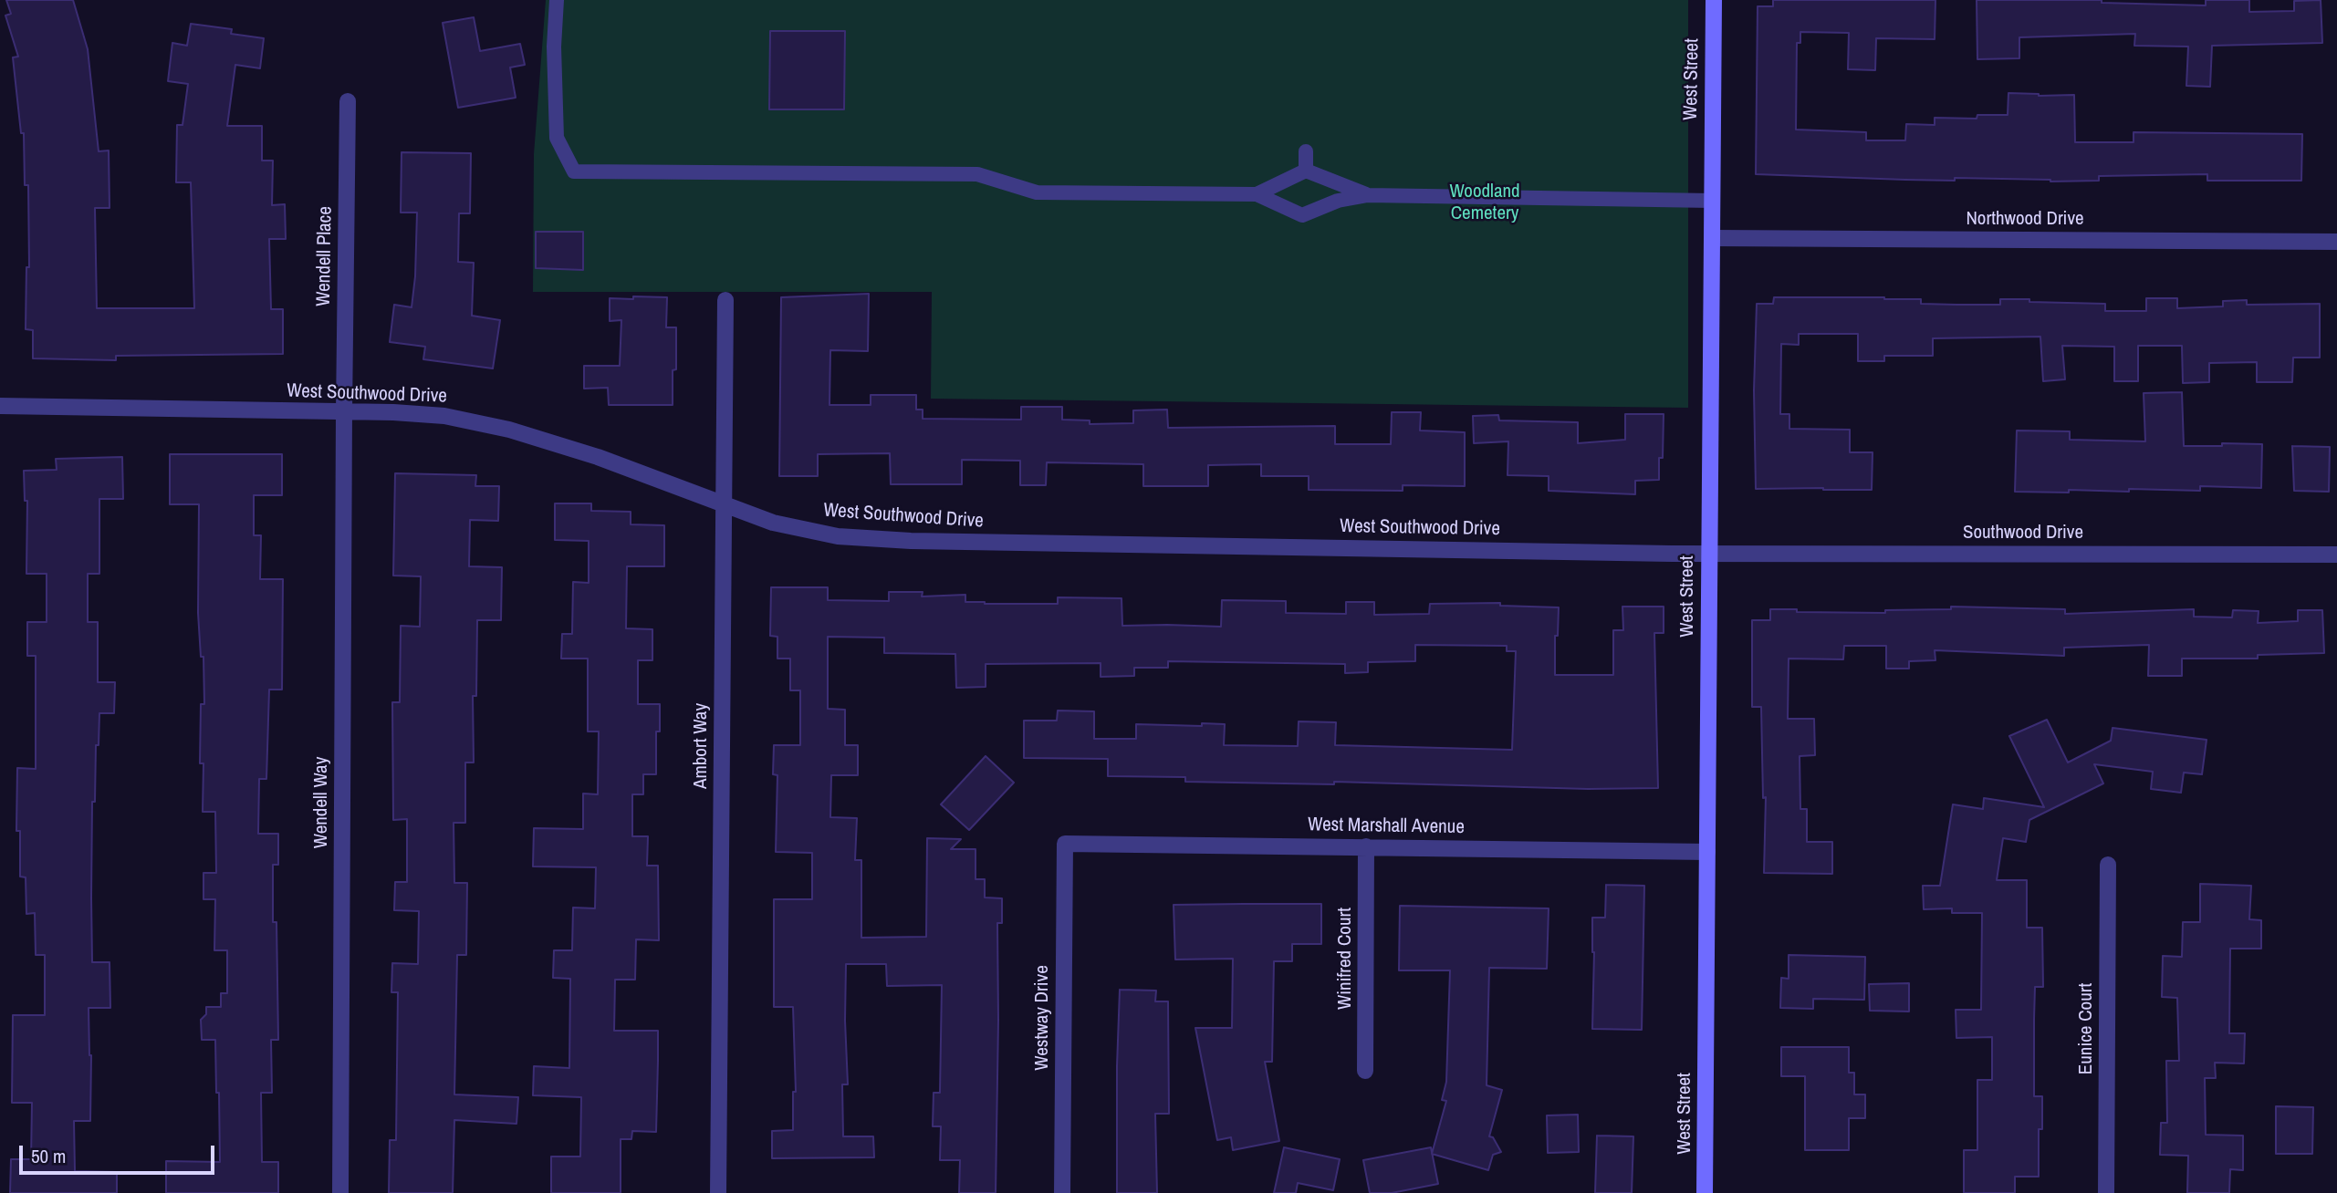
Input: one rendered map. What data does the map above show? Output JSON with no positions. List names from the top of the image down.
{
  "streets": {
    "main road": ["West Street"],
    "street": [
      "Northwood Drive",
      "Wendell Place",
      "West Southwood Drive",
      "Southwood Drive",
      "Ambort Way",
      "Wendell Way",
      "West Marshall Avenue",
      "Winifred Court",
      "Westway Drive",
      "Eunice Court"
    ]
  },
  "crossings": [
    ["West Street", "Northwood Drive"],
    ["West Street", "West Southwood Drive"],
    ["West Street", "Southwood Drive"],
    ["West Street", "West Marshall Avenue"],
    ["Wendell Place", "West Southwood Drive"],
    ["Wendell Place", "Wendell Way"],
    ["West Southwood Drive", "Southwood Drive"],
    ["West Southwood Drive", "Ambort Way"],
    ["West Southwood Drive", "Wendell Way"],
    ["West Marshall Avenue", "Winifred Court"],
    ["West Marshall Avenue", "Westway Drive"]
  ],
  "parks": ["Woodland Cemetery"],
  "scale_bar": "50 m"
}
